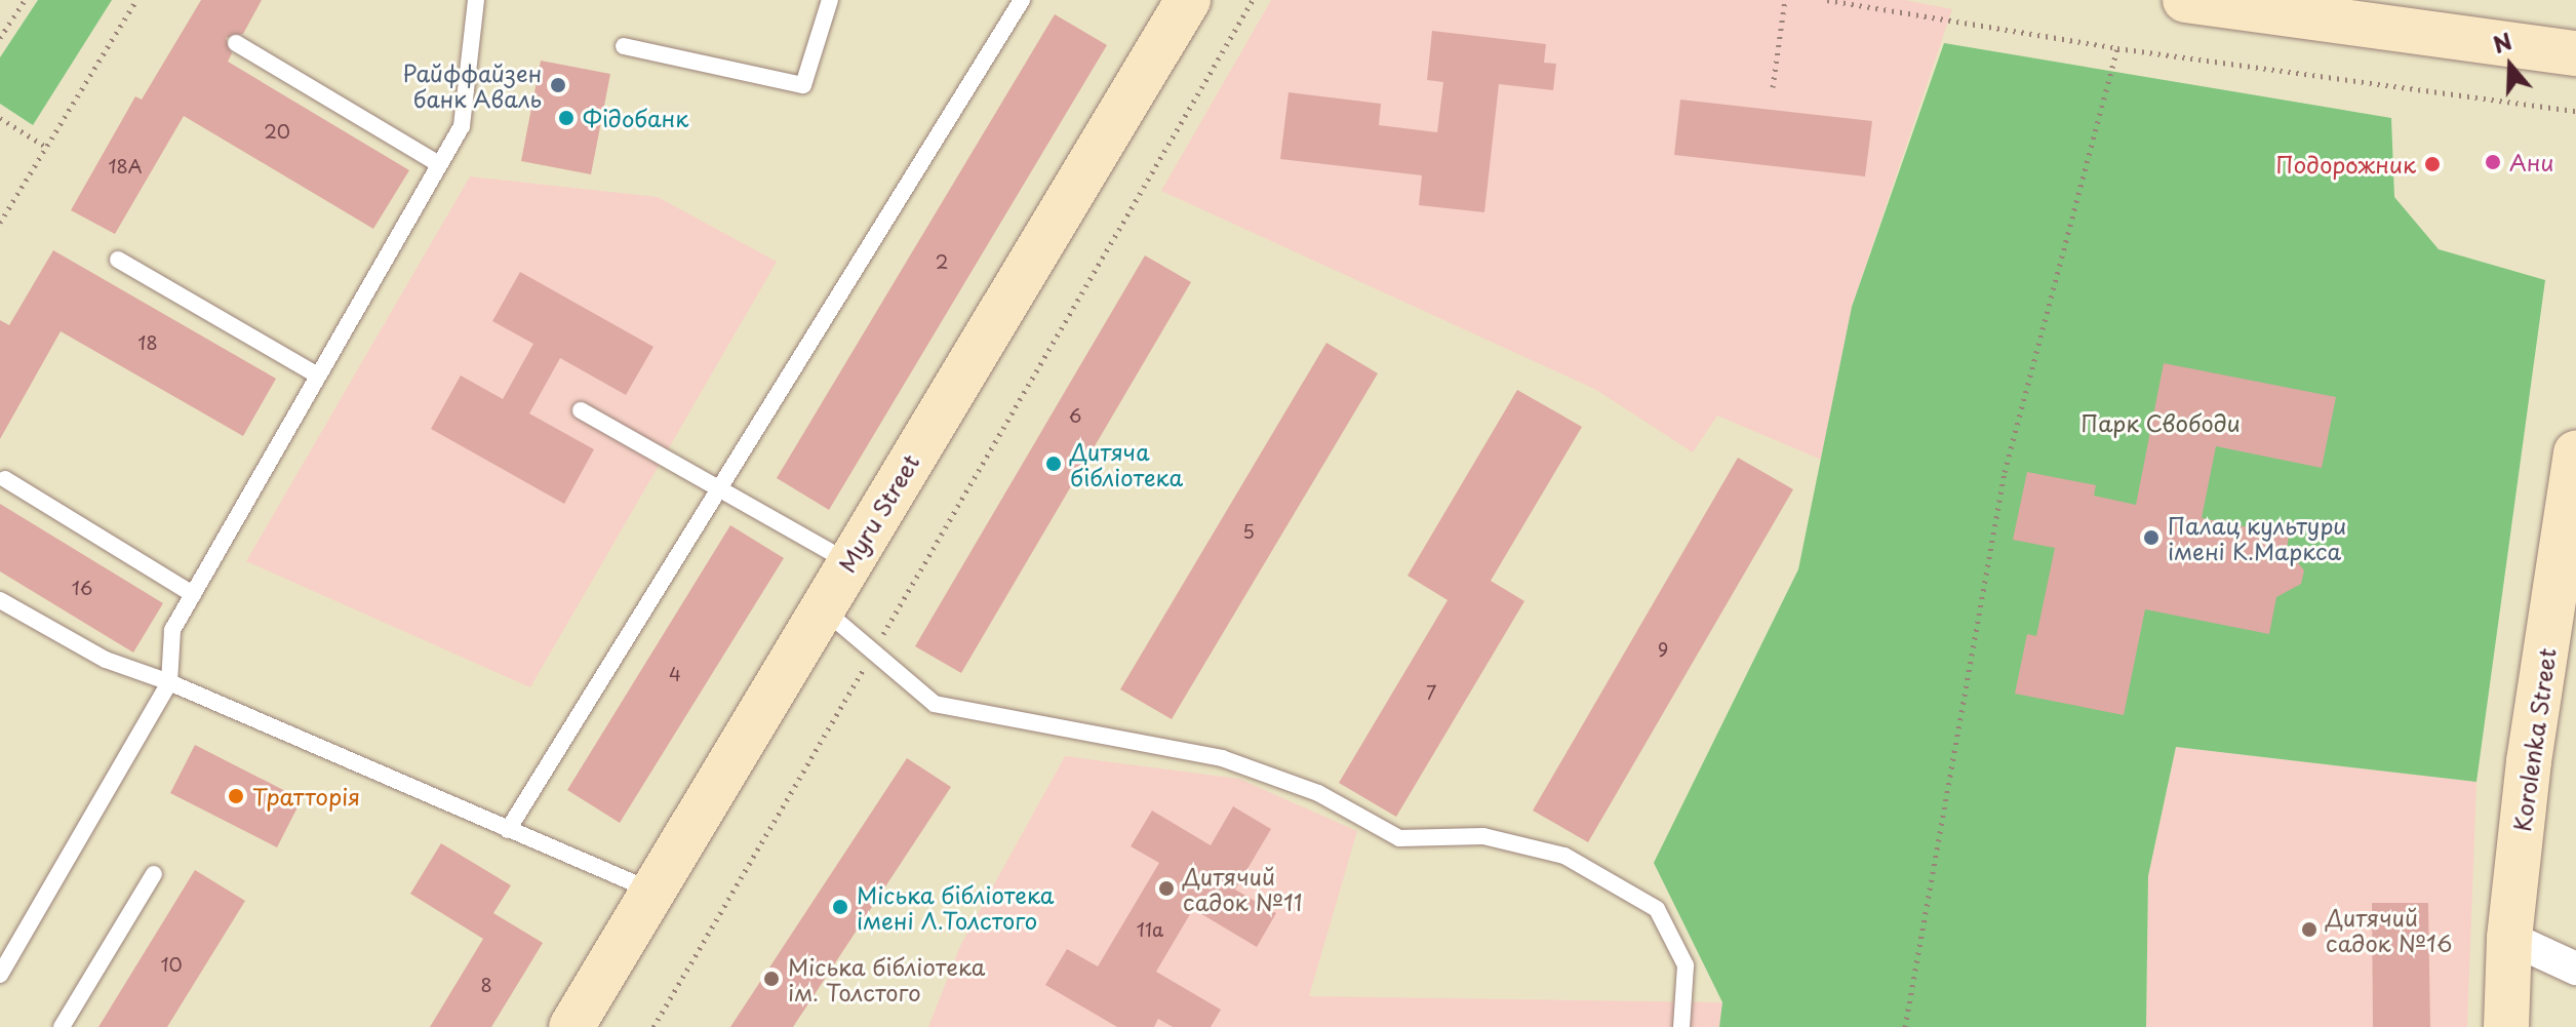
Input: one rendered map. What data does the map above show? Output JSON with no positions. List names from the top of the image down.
{
  "streets": {
    "main road": ["Myru Street", "Korolenka Street"]
  },
  "parks": ["Парк Свободи"],
  "places": [
    "Райффайзен банк Аваль",
    "Фідобанк",
    "Ани",
    "Подорожник",
    "Дитяча бібліотека",
    "Палац культури імені К.Маркса",
    "Тратторія",
    "Дитячий садок №11",
    "Міська бібліотека імені Л.Толстого",
    "Дитячий садок №16",
    "Міська бібліотека ім. Толстого"
  ],
  "house_numbers": [
    "20",
    "18А",
    "2",
    "18",
    "6",
    "5",
    "16",
    "9",
    "4",
    "7",
    "11а",
    "10",
    "8"
  ],
  "north": "top"
}
